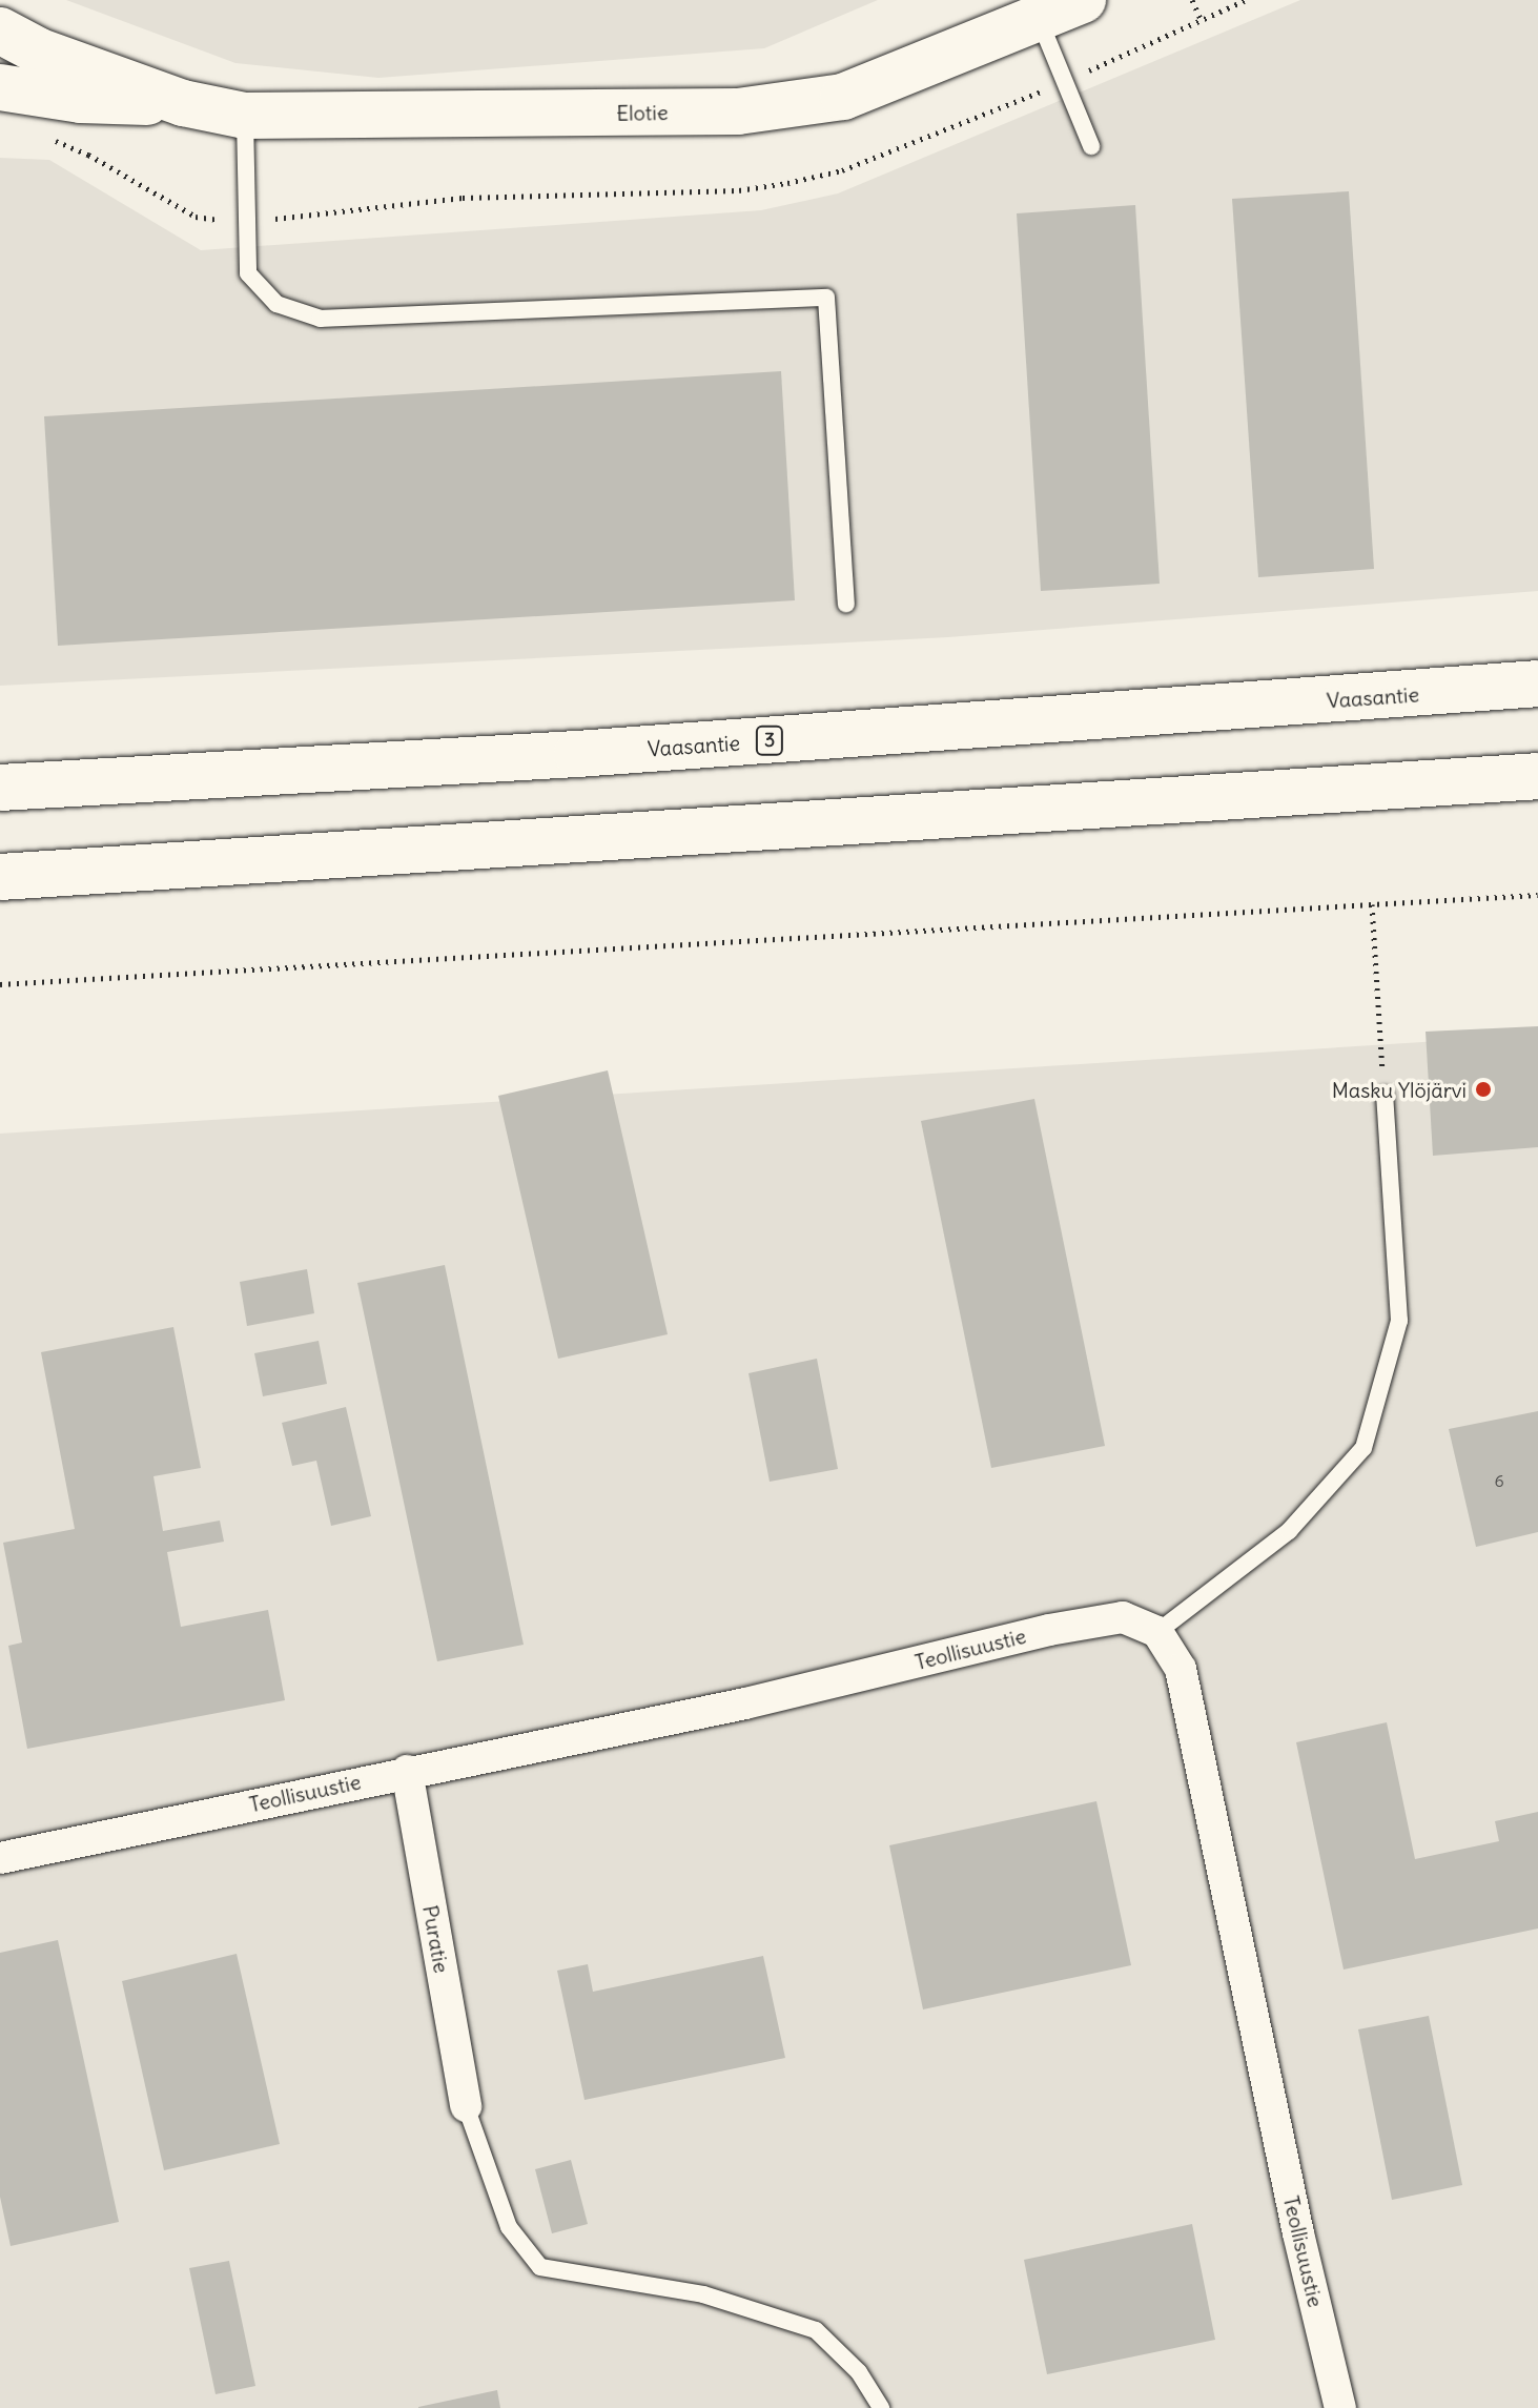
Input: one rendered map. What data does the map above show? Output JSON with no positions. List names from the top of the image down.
{
  "streets": {
    "main road": ["Elotie", "Vaasantie", "3"],
    "street": ["Teollisuustie", "Puratie"]
  },
  "crossings": [
    ["Teollisuustie", "Puratie"]
  ],
  "places": ["Masku Ylöjärvi"],
  "house_numbers": ["6"]
}
